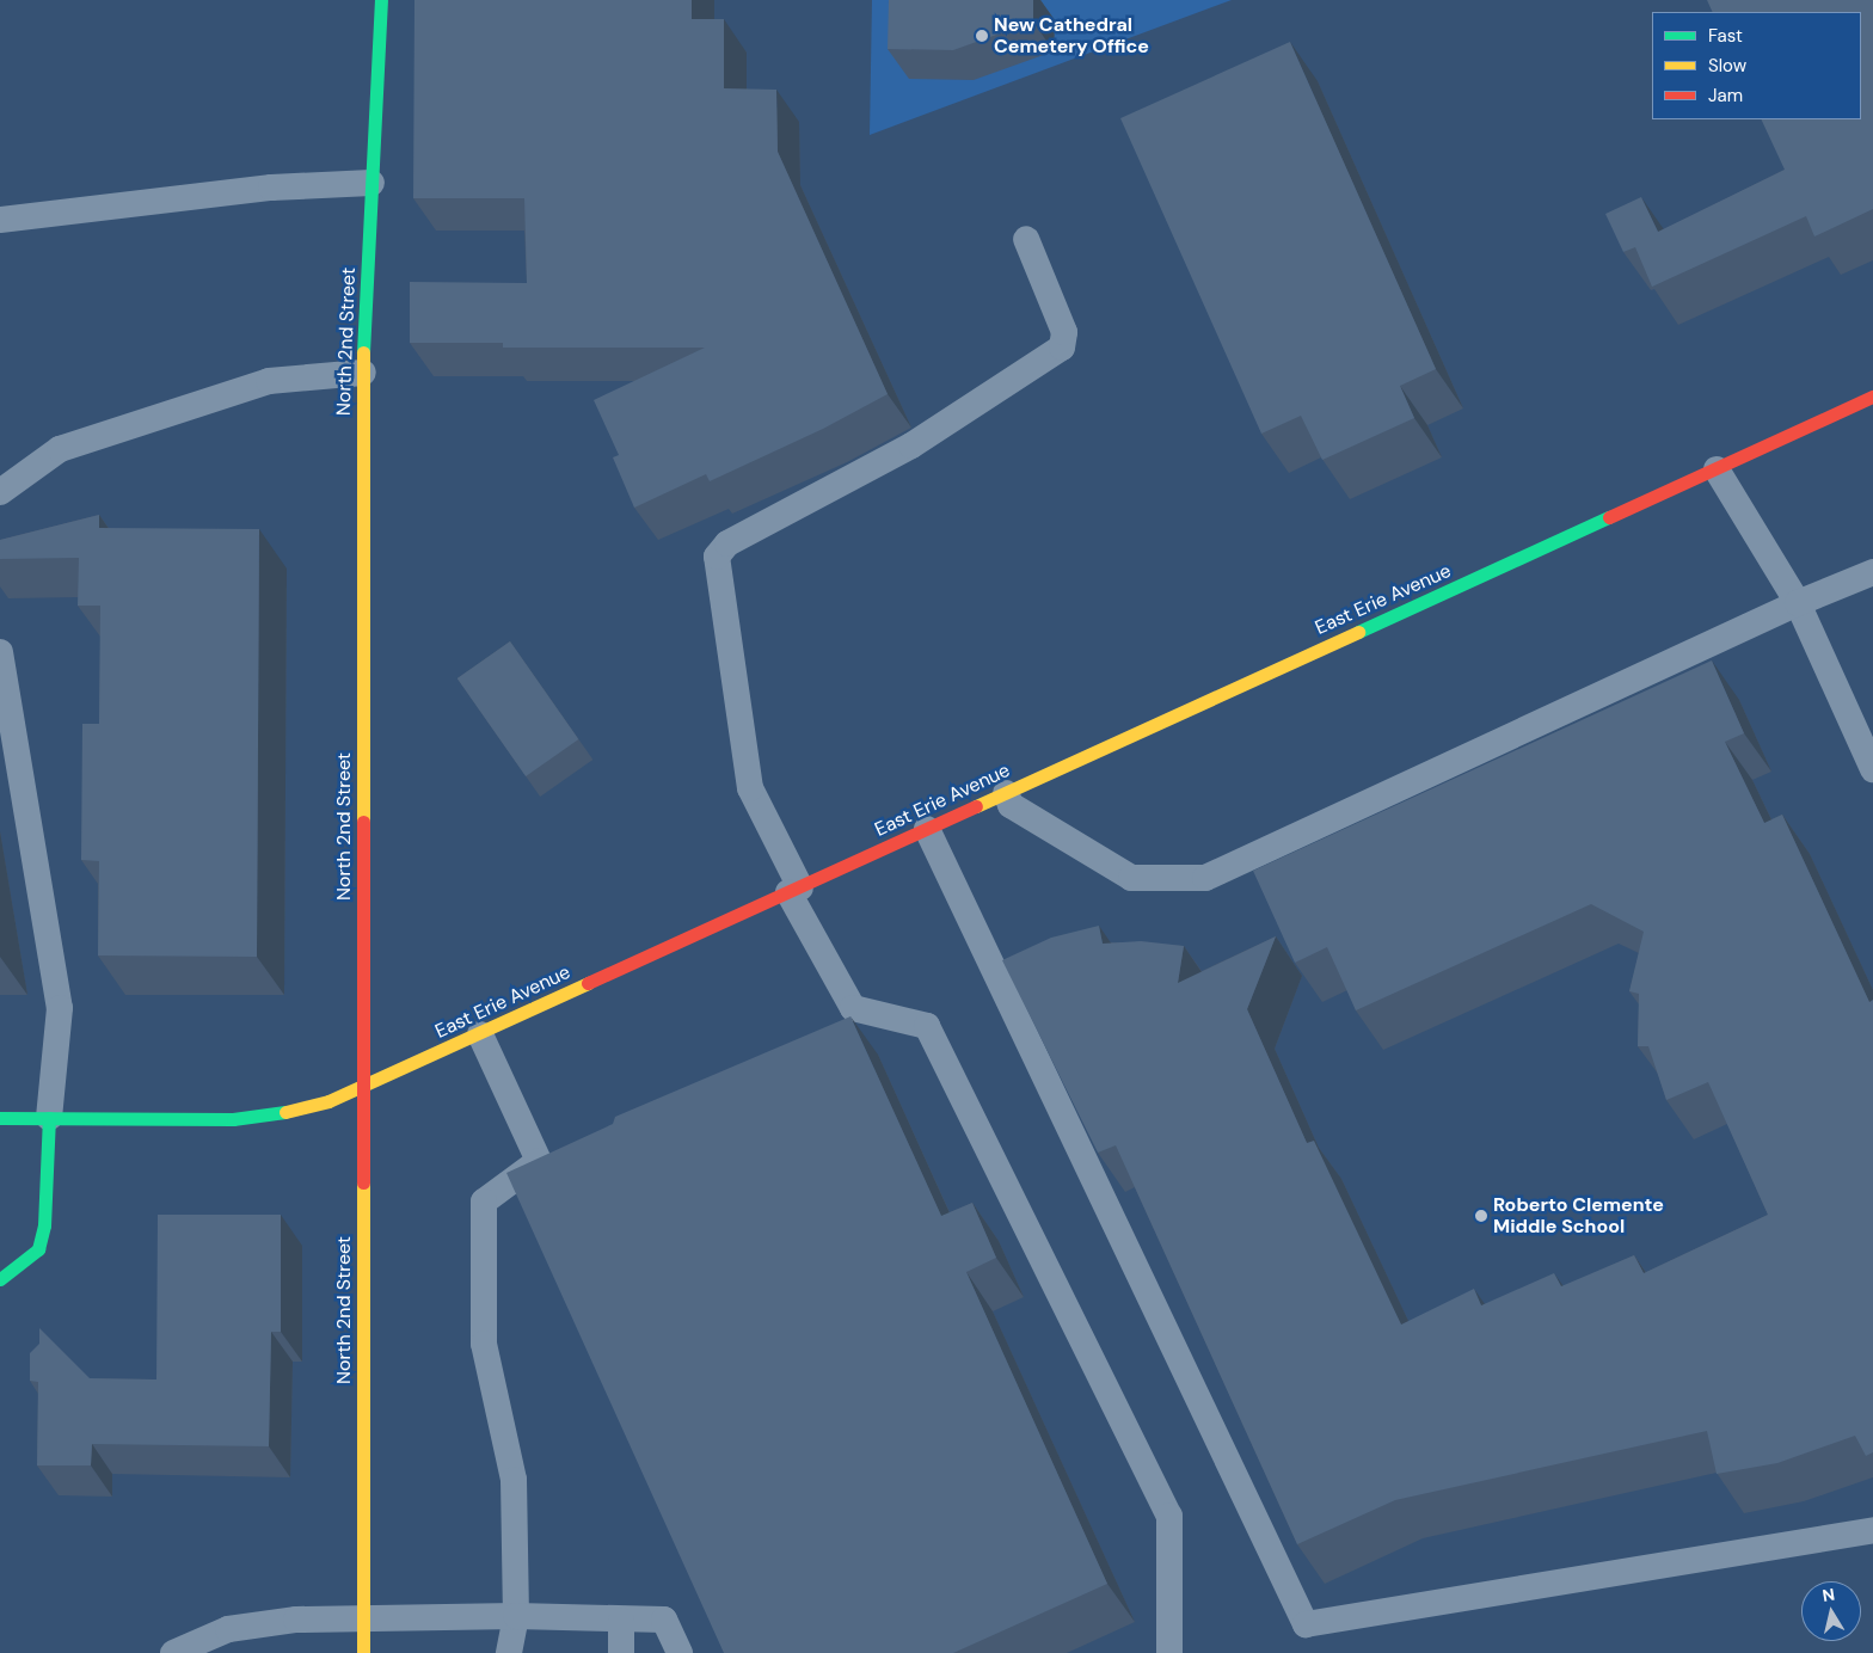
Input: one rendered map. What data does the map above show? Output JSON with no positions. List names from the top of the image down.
{
  "streets": {
    "main road": ["North 2nd Street", "East Erie Avenue"]
  },
  "crossings": [
    ["North 2nd Street", "East Erie Avenue"]
  ],
  "places": ["New Cathedral Cemetery Office", "Roberto Clemente Middle School"],
  "legend": ["Fast", "Slow", "Jam"],
  "north": "top"
}
